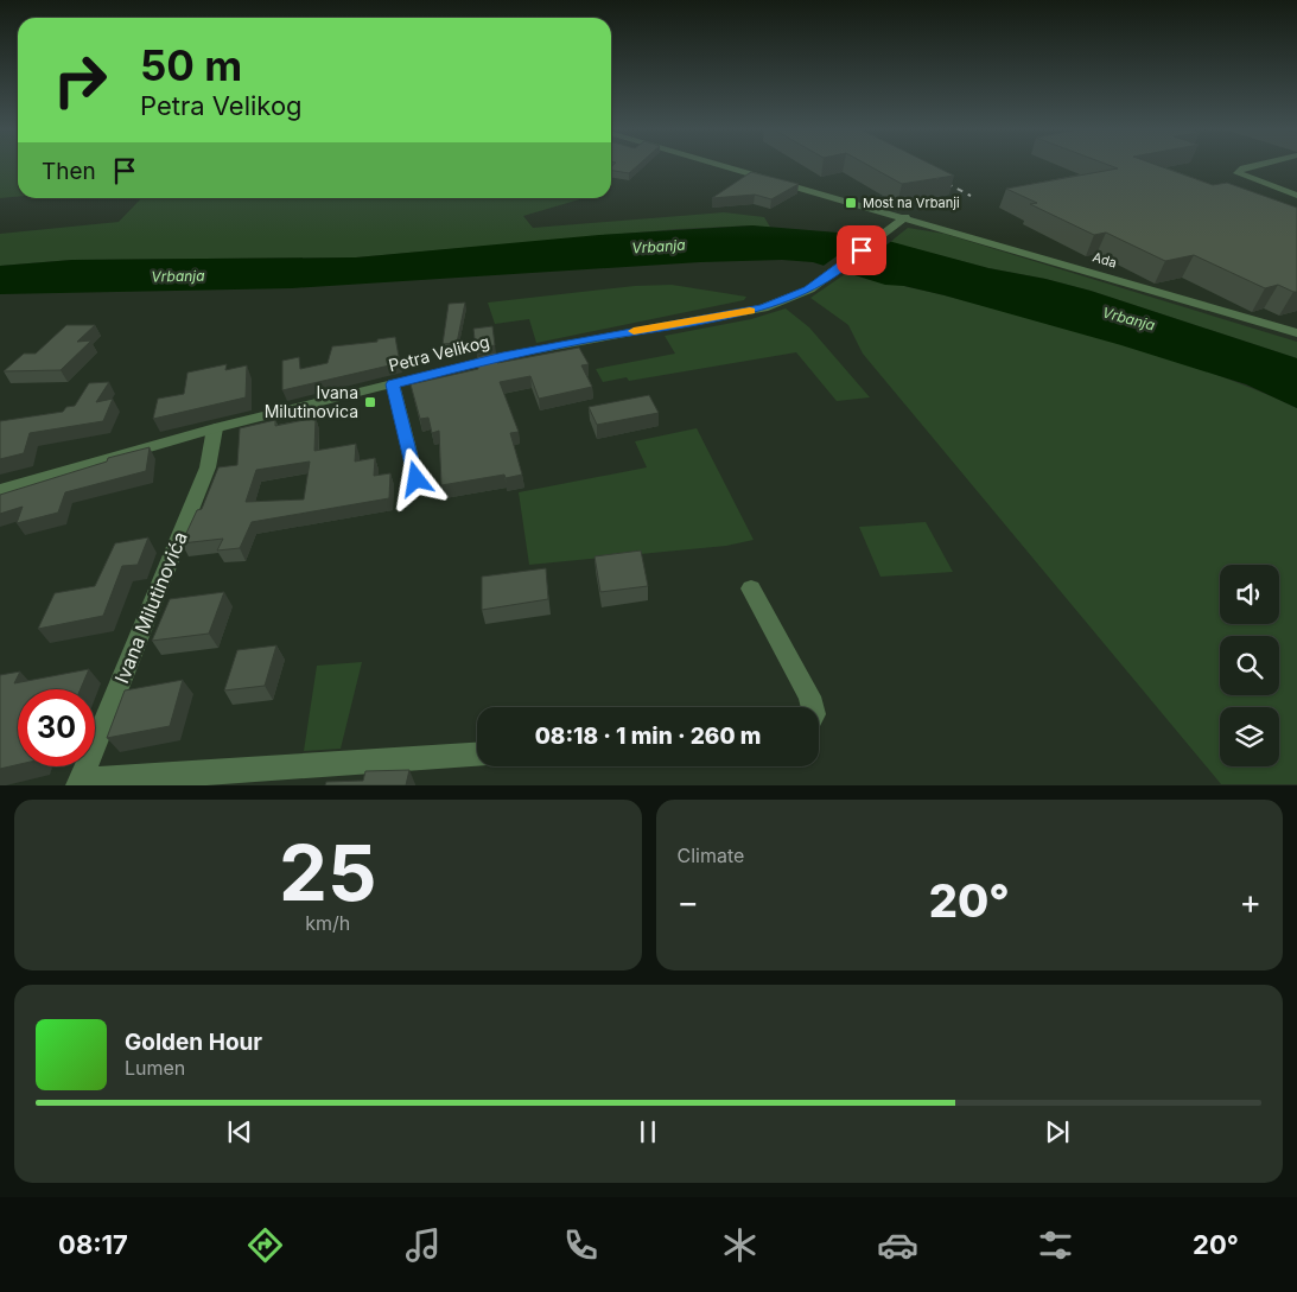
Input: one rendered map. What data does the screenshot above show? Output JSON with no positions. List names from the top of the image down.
{
  "streets": {
    "street": ["Ada", "Petra Velikog", "Ivana Milutinovića"]
  },
  "crossings": [
    ["Ada", "Petra Velikog"],
    ["Petra Velikog", "Ivana Milutinovića"]
  ],
  "water": ["Vrbanja"],
  "places": {
    "transit": ["Most na Vrbanji", "Ivana Milutinovica"]
  },
  "page": {
    "turn": ["50 m", "Petra Velikog"],
    "then": "Then",
    "limit": "30",
    "trip": "08:18 · 1 min · 260 m",
    "tile": [
      ["25", "km/h"],
      "Climate"
    ],
    "heat": ["−", "20°", "+"],
    "song": ["Golden Hour", "Lumen"],
    "tabs": ["08:17", "20°"]
  }
}
